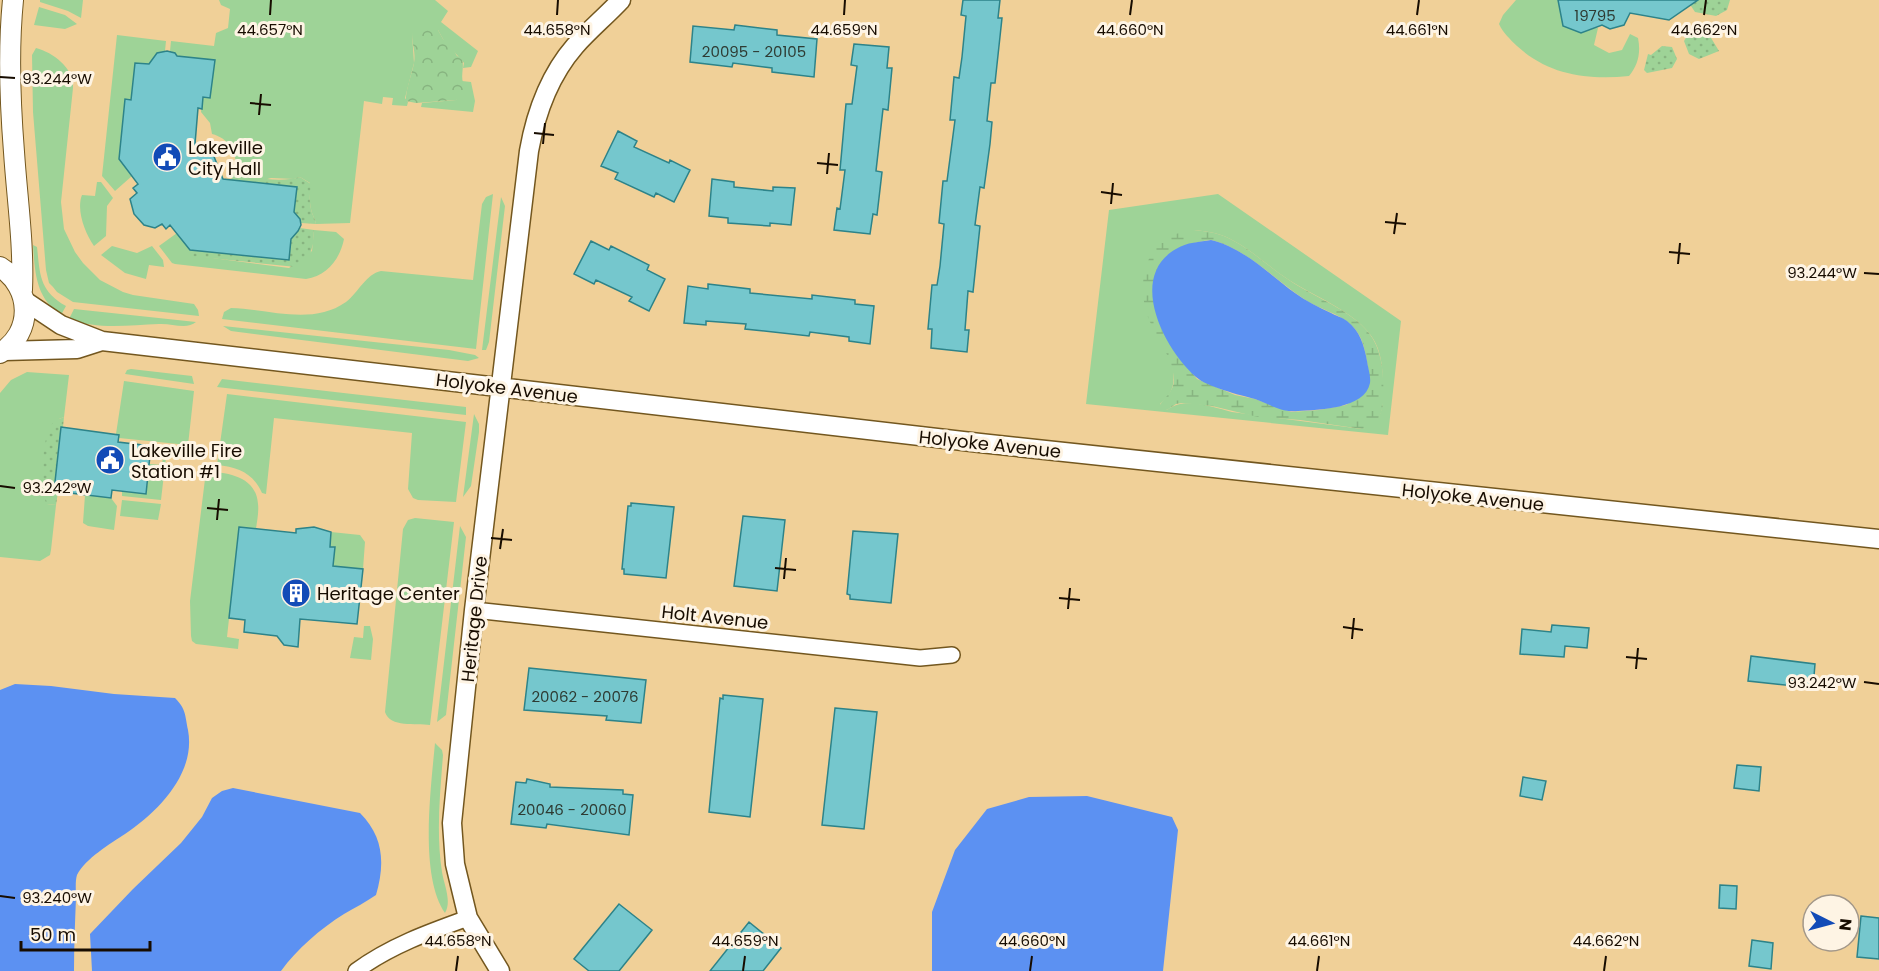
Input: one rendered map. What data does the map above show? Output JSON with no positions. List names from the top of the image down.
{
  "streets": {
    "street": ["Holyoke Avenue", "Holt Avenue", "Heritage Drive"]
  },
  "crossings": [
    ["Holyoke Avenue", "Heritage Drive"],
    ["Holt Avenue", "Heritage Drive"]
  ],
  "places": {
    "public building": ["Lakeville City Hall", "Lakeville Fire Station #1"],
    "building": ["Heritage Center"]
  },
  "house_numbers": [
    "19795",
    "20095 - 20105",
    "20062 - 20076",
    "20046 - 20060"
  ],
  "scale_bar": "50 m",
  "north": "right",
  "coordinates": [
    "44.657°N",
    "44.658°N",
    "44.659°N",
    "44.660°N",
    "44.661°N",
    "44.662°N",
    "93.244°W",
    "93.242°W",
    "93.240°W"
  ]
}
